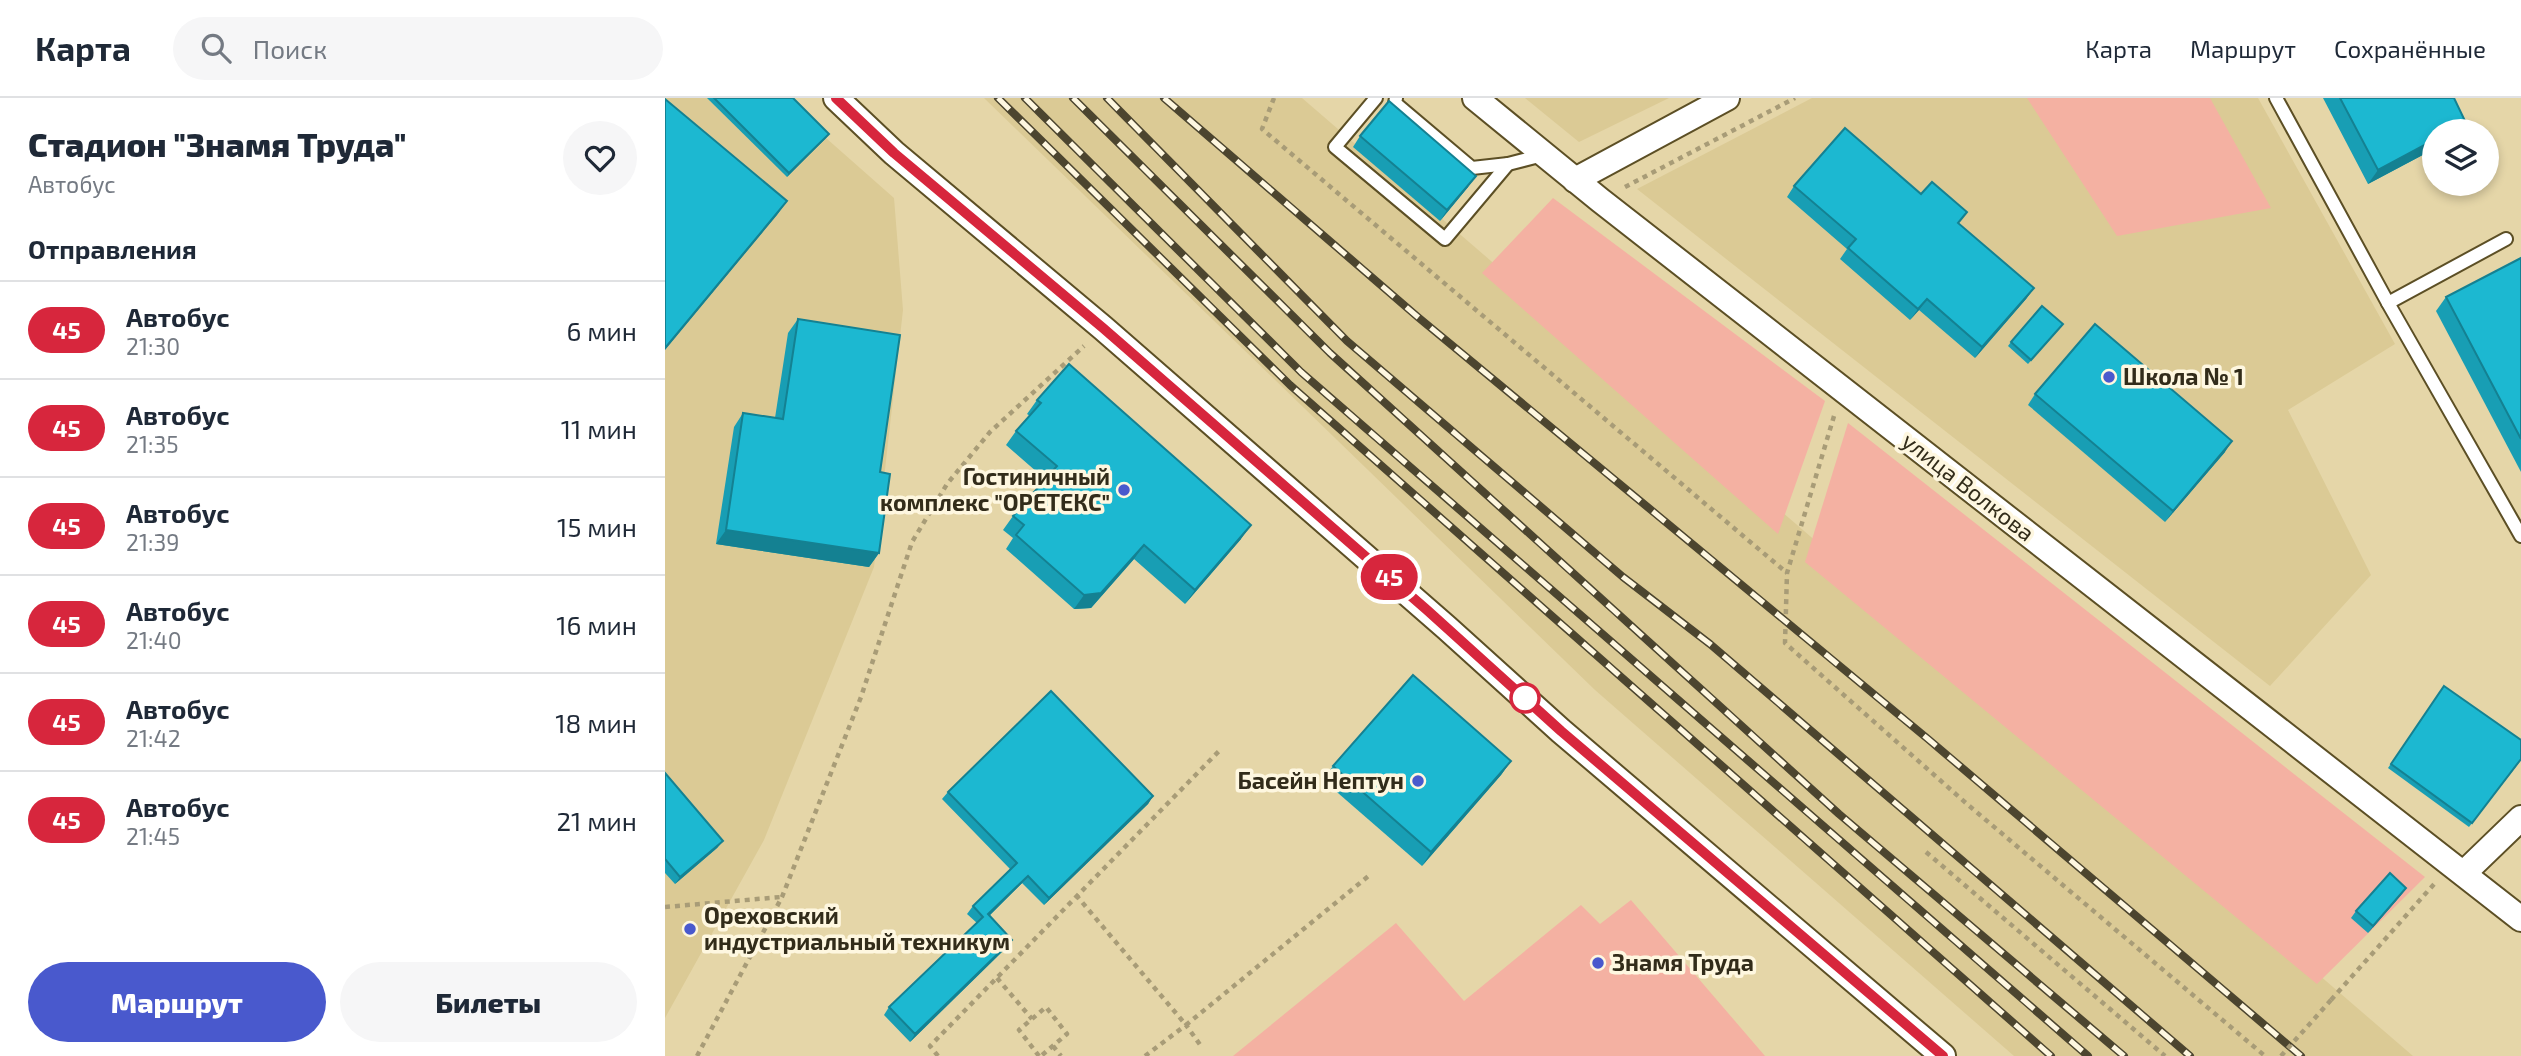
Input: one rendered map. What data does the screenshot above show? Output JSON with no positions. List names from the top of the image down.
{
  "streets": {
    "street": ["улица Волкова"]
  },
  "places": [
    "Школа № 1",
    "Гостиничный комплекс \"ОРЕТЕКС\"",
    "Басейн Нептун",
    "Ореховский индустриальный техникум",
    "Знамя Труда"
  ],
  "lines": ["bus line 45"],
  "page": {
    "header": "Карта",
    "search": "Поиск",
    "nav": ["Карта", "Маршрут", "Сохранённые"],
    "heading": [
      ["Стадион \"Знамя Труда\"", "Автобус"],
      "Отправления"
    ],
    "on_map": "45",
    "list": [
      {
        "mark": "45",
        "name": "Автобус",
        "note": "21:30",
        "value": "6 мин"
      },
      {
        "mark": "45",
        "name": "Автобус",
        "note": "21:35",
        "value": "11 мин"
      },
      {
        "mark": "45",
        "name": "Автобус",
        "note": "21:39",
        "value": "15 мин"
      },
      {
        "mark": "45",
        "name": "Автобус",
        "note": "21:40",
        "value": "16 мин"
      },
      {
        "mark": "45",
        "name": "Автобус",
        "note": "21:42",
        "value": "18 мин"
      },
      {
        "mark": "45",
        "name": "Автобус",
        "note": "21:45",
        "value": "21 мин"
      }
    ],
    "buttons": ["Маршрут", "Билеты"]
  }
}
